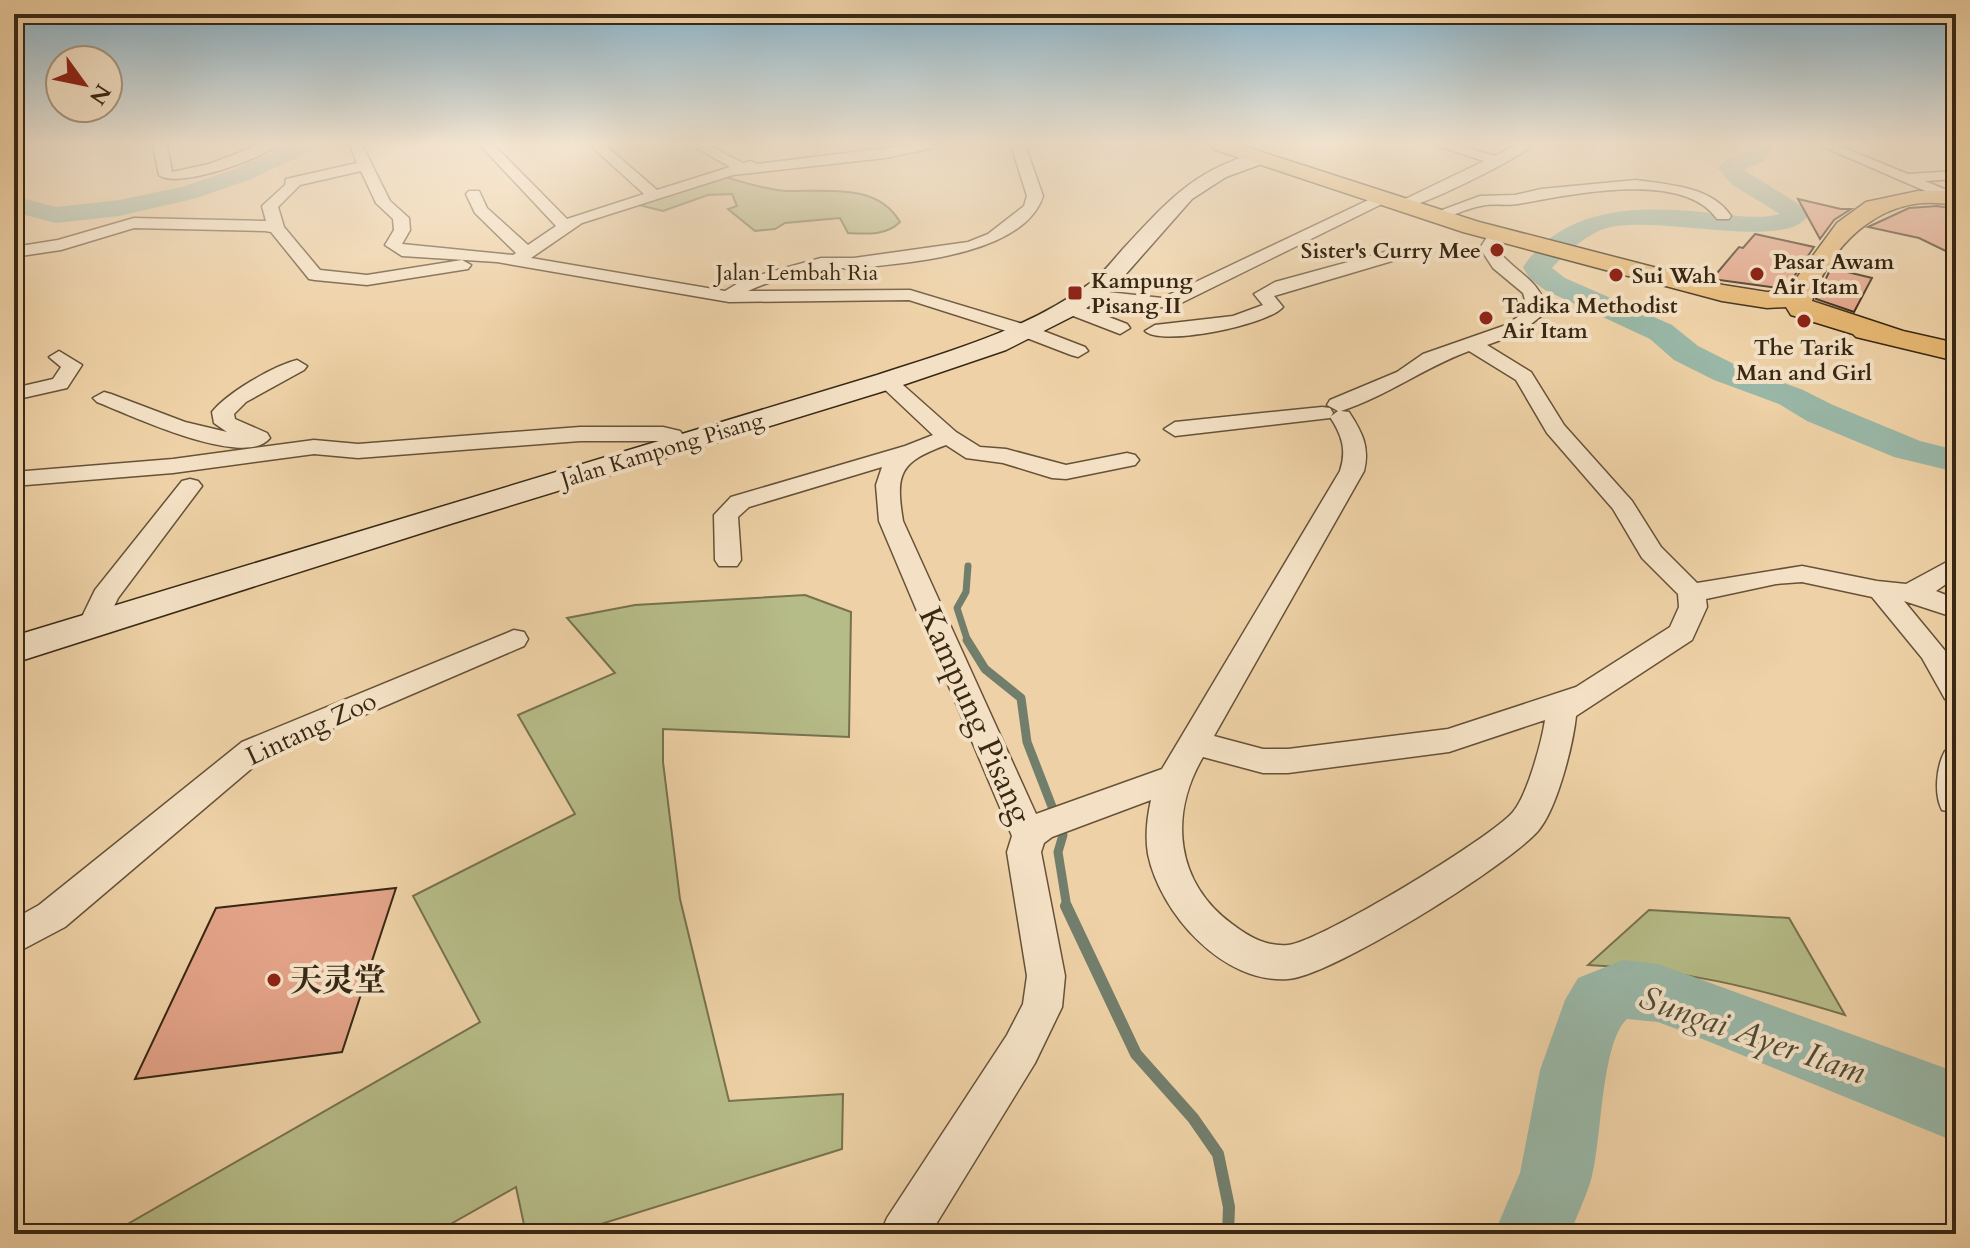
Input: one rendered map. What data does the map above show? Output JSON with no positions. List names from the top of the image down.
{
  "streets": {
    "main road": ["Jalan Kampong Pisang"],
    "street": ["Jalan Lembah Ria", "Kampung Pisang", "Lintang Zoo"]
  },
  "crossings": [
    ["Jalan Lembah Ria", "Jalan Kampong Pisang"]
  ],
  "water": ["Sungai Ayer Itam"],
  "places": {
    "other": [
      "Sister's Curry Mee",
      "Pasar Awam Air Itam",
      "Sui Wah",
      "Tadika Methodist Air Itam",
      "The Tarik Man and Girl",
      "天灵堂"
    ],
    "transit": ["Kampung Pisang II"]
  },
  "north": "bottom right"
}
